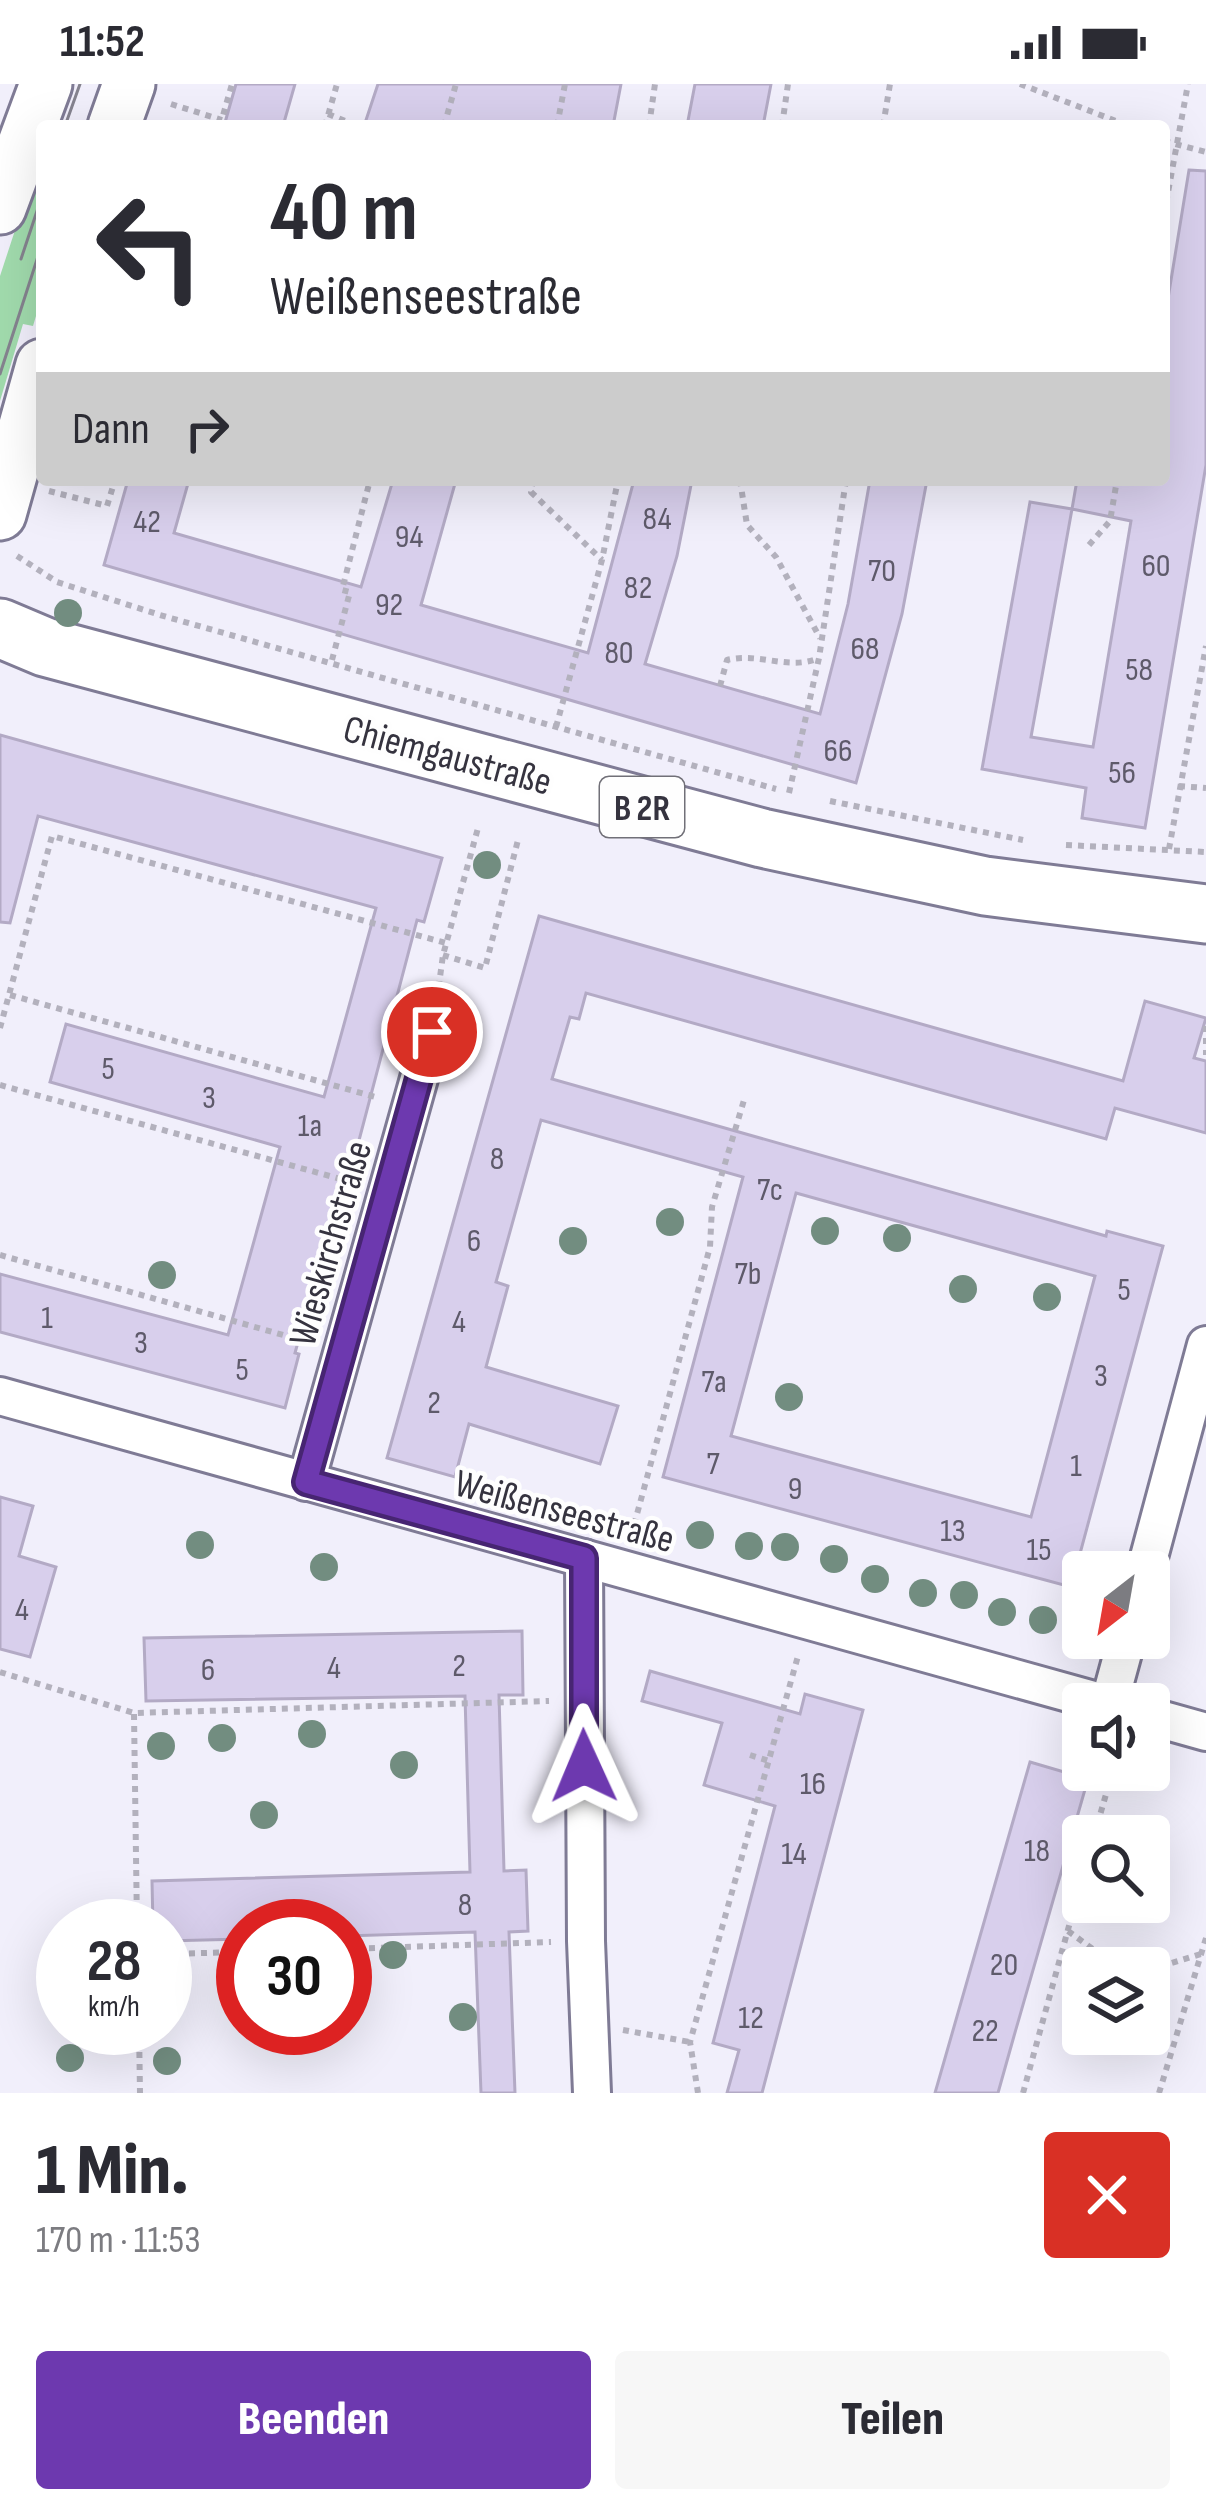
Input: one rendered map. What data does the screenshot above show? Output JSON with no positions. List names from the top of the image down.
{
  "streets": {
    "main road": ["Chiemgaustraße", "B 2R"],
    "street": ["Wieskirchstraße", "Weißenseestraße"]
  },
  "crossings": [
    ["Wieskirchstraße", "Weißenseestraße"]
  ],
  "house_numbers": [
    "84",
    "42",
    "94",
    "60",
    "70",
    "82",
    "92",
    "68",
    "80",
    "58",
    "66",
    "56",
    "5",
    "3",
    "1a",
    "8",
    "7c",
    "6",
    "7b",
    "5",
    "1",
    "4",
    "3",
    "5",
    "3",
    "7a",
    "2",
    "7",
    "1",
    "9",
    "13",
    "15",
    "4",
    "2",
    "4",
    "6",
    "16",
    "18",
    "14",
    "8",
    "20",
    "12",
    "22"
  ],
  "north": "bottom left",
  "page": {
    "status": "11:52",
    "turn": ["40 m", "Weißenseestraße"],
    "then": "Dann",
    "speed": "28 km/h",
    "limit": "30",
    "heading": ["1 Min.", "170 m · 11:53"],
    "buttons": ["Beenden", "Teilen"]
  }
}
